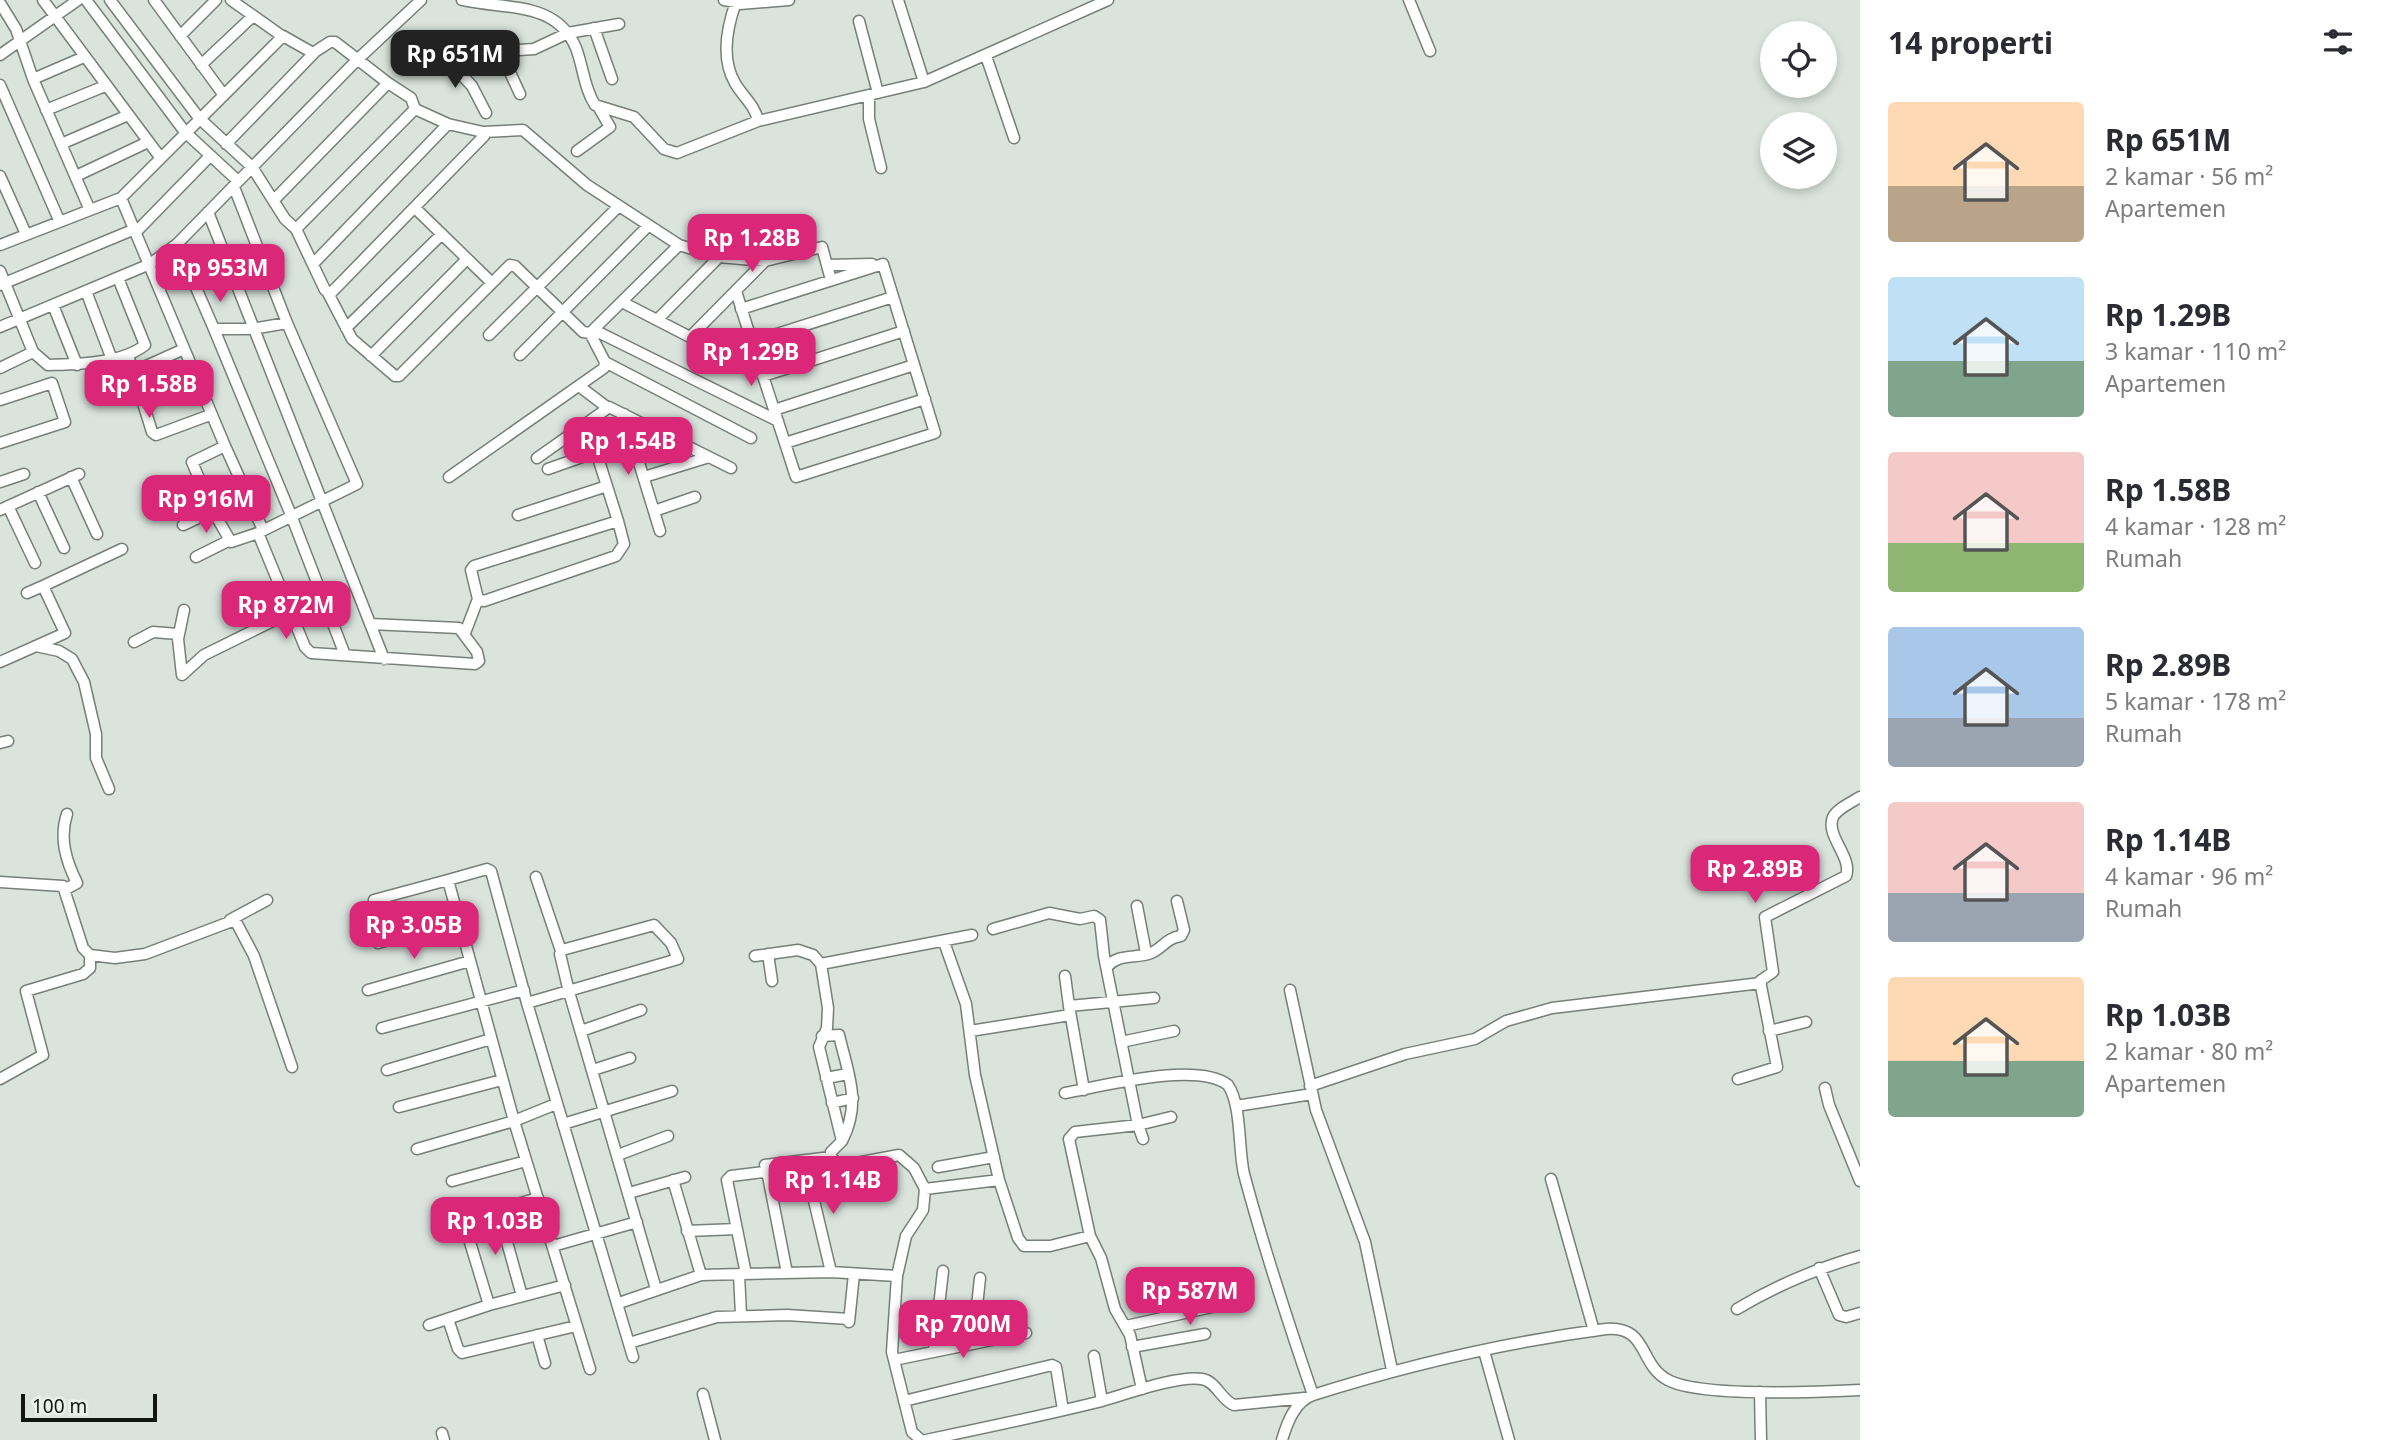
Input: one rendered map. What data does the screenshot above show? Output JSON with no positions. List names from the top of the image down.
{
  "scale_bar": "100 m",
  "page": {
    "heading": "14 properti",
    "price": [
      "Rp 651M",
      "Rp 1.28B",
      "Rp 953M",
      "Rp 1.29B",
      "Rp 1.58B",
      "Rp 1.54B",
      "Rp 916M",
      "Rp 872M",
      "Rp 2.89B",
      "Rp 3.05B",
      "Rp 1.14B",
      "Rp 1.03B",
      "Rp 587M",
      "Rp 700M"
    ],
    "list": [
      {
        "name": "Rp 651M",
        "note": "2 kamar · 56 m² · Apartemen"
      },
      {
        "name": "Rp 1.29B",
        "note": "3 kamar · 110 m² · Apartemen"
      },
      {
        "name": "Rp 1.58B",
        "note": "4 kamar · 128 m² · Rumah"
      },
      {
        "name": "Rp 2.89B",
        "note": "5 kamar · 178 m² · Rumah"
      },
      {
        "name": "Rp 1.14B",
        "note": "4 kamar · 96 m² · Rumah"
      },
      {
        "name": "Rp 1.03B",
        "note": "2 kamar · 80 m² · Apartemen"
      }
    ],
    "scale": "100 m"
  }
}
